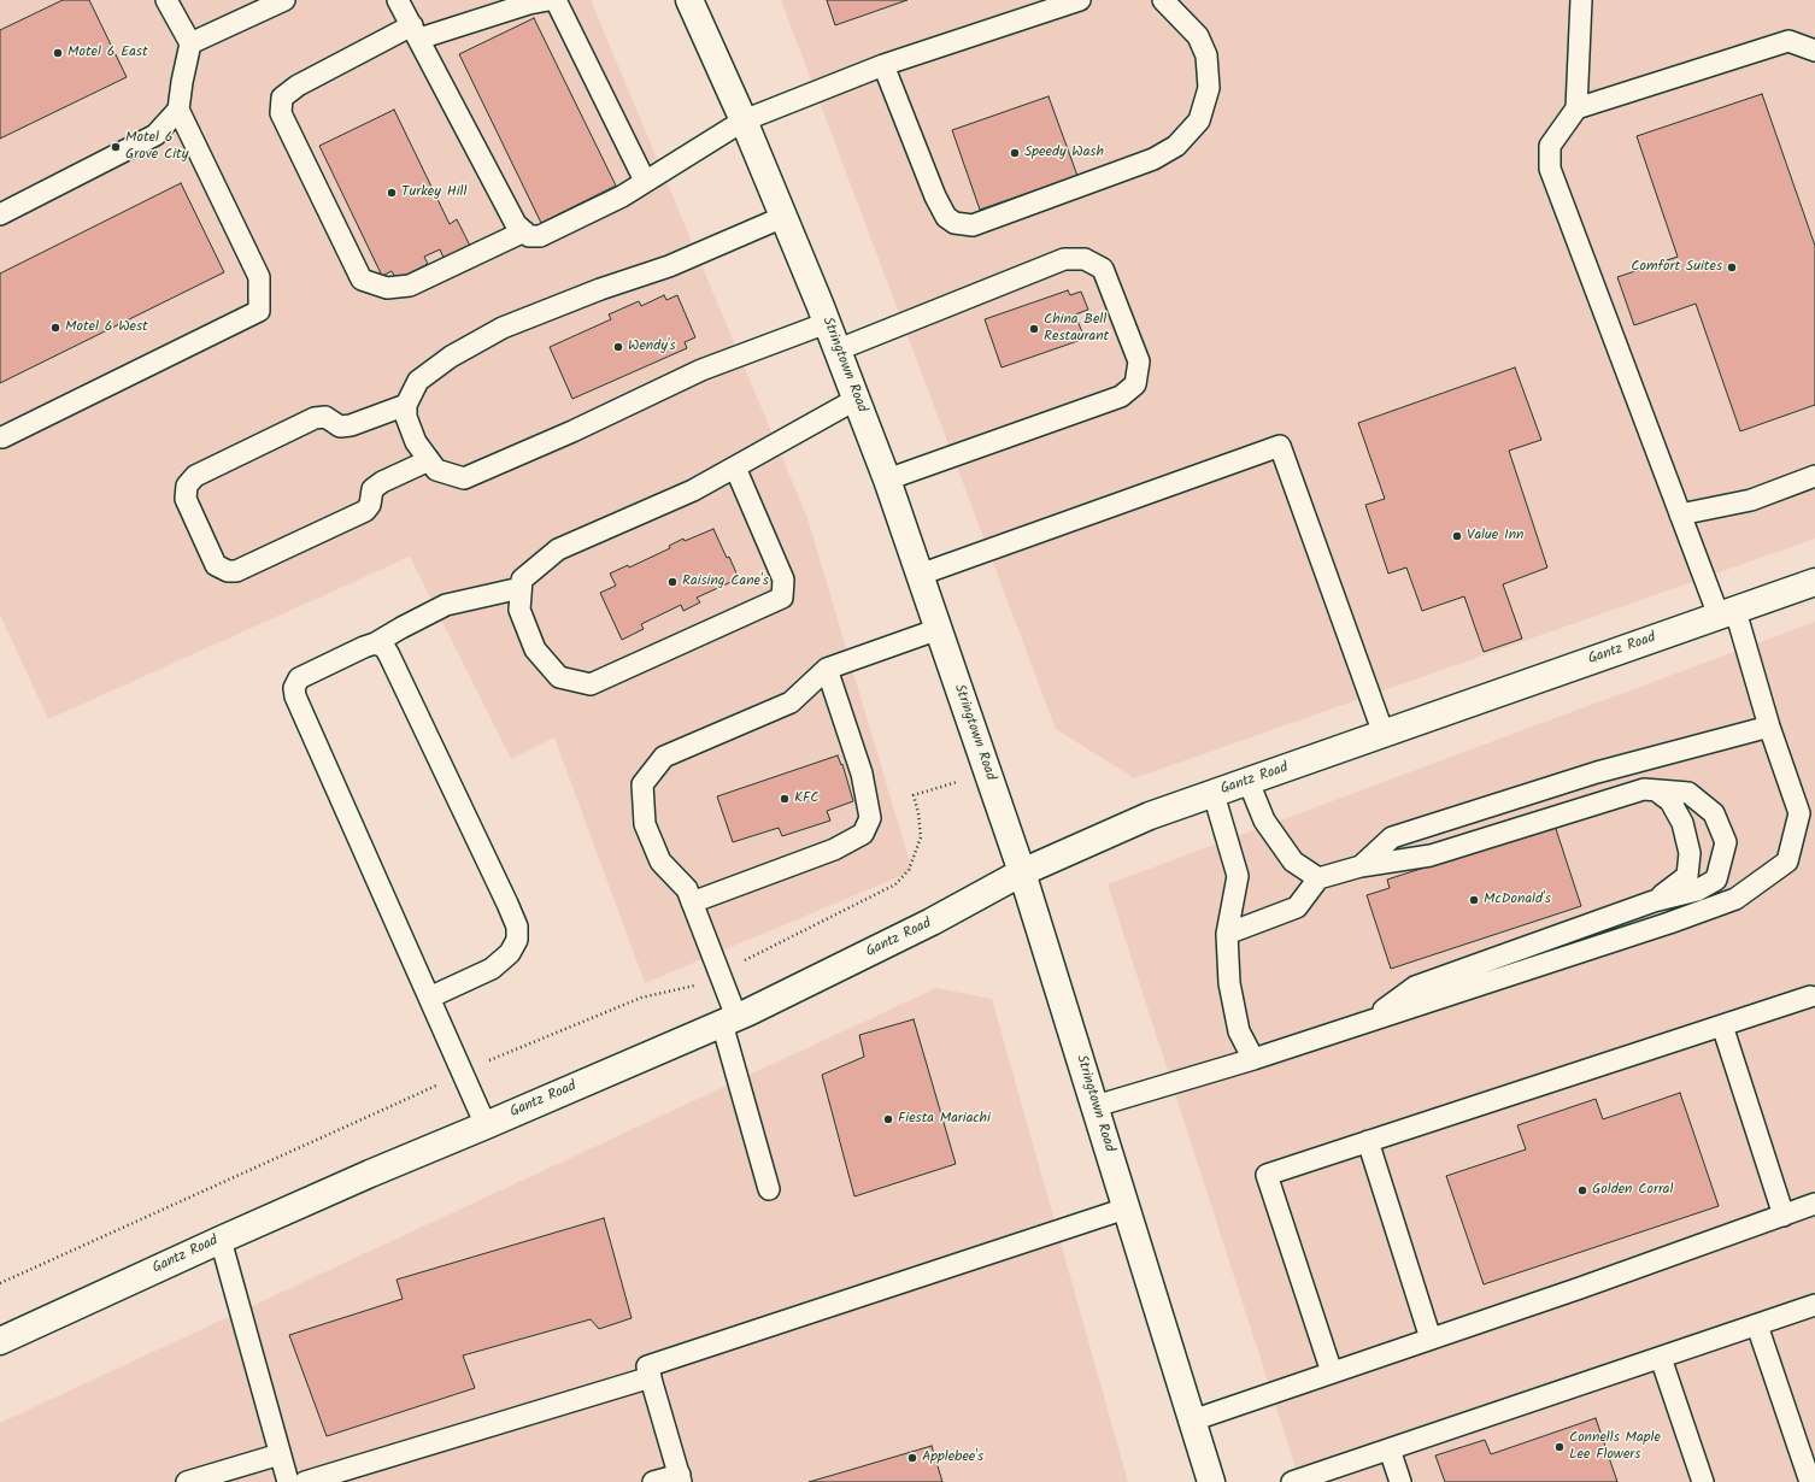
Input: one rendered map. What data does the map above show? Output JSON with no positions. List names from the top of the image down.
{
  "streets": {
    "main road": ["Stringtown Road", "Gantz Road"]
  },
  "crossings": [
    ["Stringtown Road", "Gantz Road"]
  ],
  "places": [
    "Motel 6 East",
    "Motel 6 Grove City",
    "Speedy Wash",
    "Turkey Hill",
    "Comfort Suites",
    "Motel 6 West",
    "China Bell Restaurant",
    "Wendy's",
    "Value Inn",
    "Raising Cane's",
    "KFC",
    "McDonald's",
    "Fiesta Mariachi",
    "Golden Corral",
    "Connells Maple Lee Flowers",
    "Applebee's"
  ]
}
